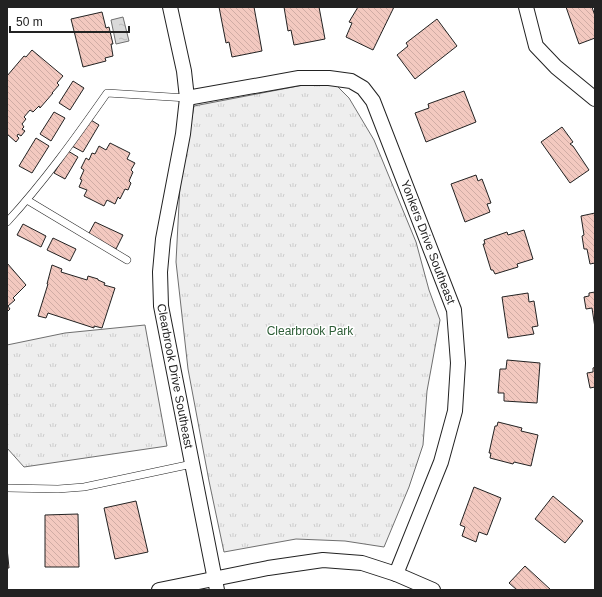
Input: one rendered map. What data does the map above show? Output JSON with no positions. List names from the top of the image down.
{
  "streets": {
    "street": ["Yonkers Drive Southeast", "Clearbrook Drive Southeast"]
  },
  "crossings": [
    ["Yonkers Drive Southeast", "Clearbrook Drive Southeast"]
  ],
  "parks": ["Clearbrook Park"],
  "scale_bar": "50 m"
}
